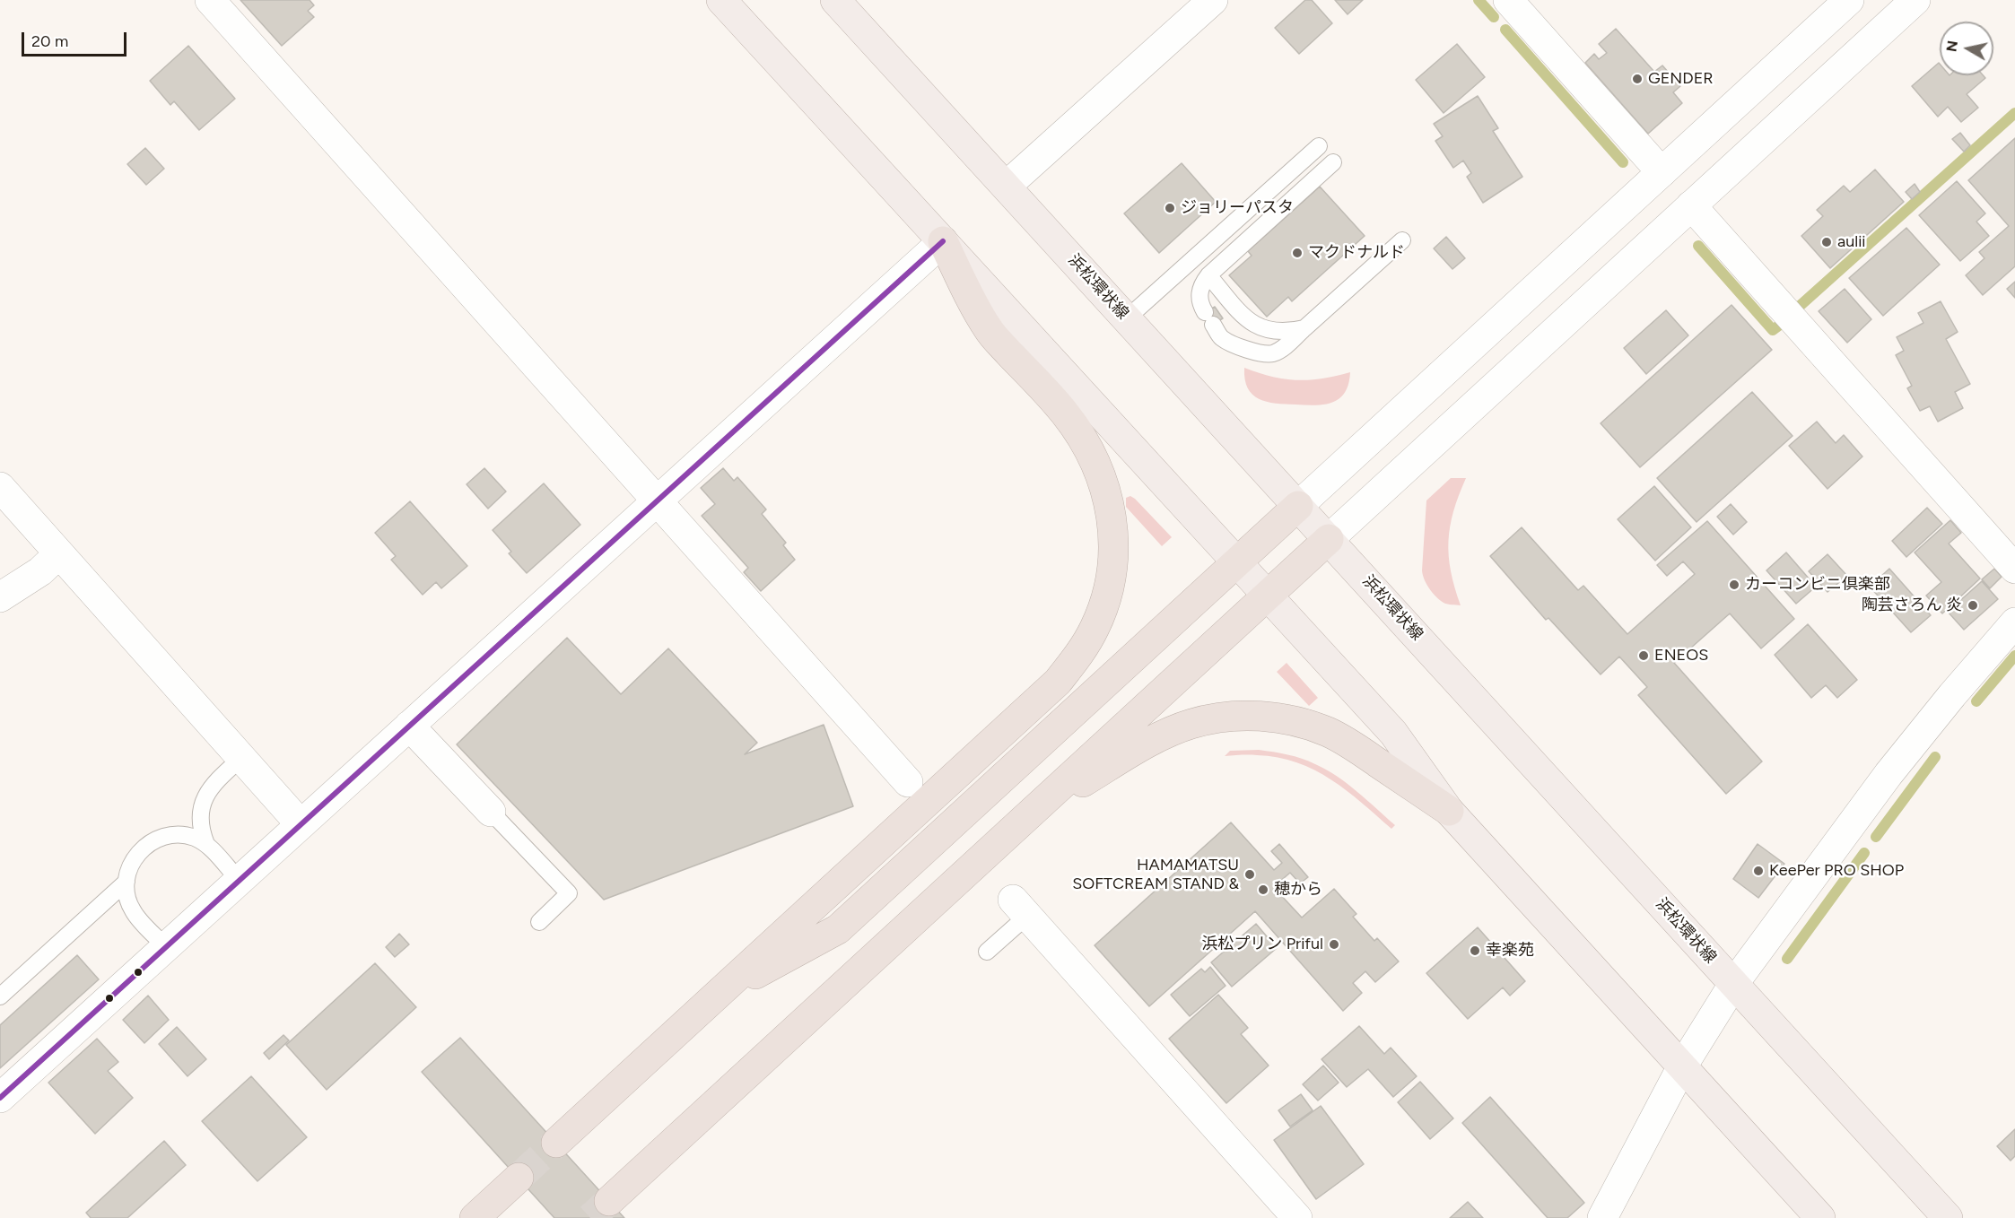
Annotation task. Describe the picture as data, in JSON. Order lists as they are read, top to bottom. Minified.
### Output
{"streets":{"main road":["浜松環状線"]},"places":["GENDER","ジョリーパスタ","aulii","マクドナルド","カーコンビニ倶楽部","陶芸さろん 炎","ENEOS","KeePer PRO SHOP","HAMAMATSU SOFTCREAM STAND &","穂から","浜松プリン Priful","幸楽苑"],"scale_bar":"20 m","north":"left"}
